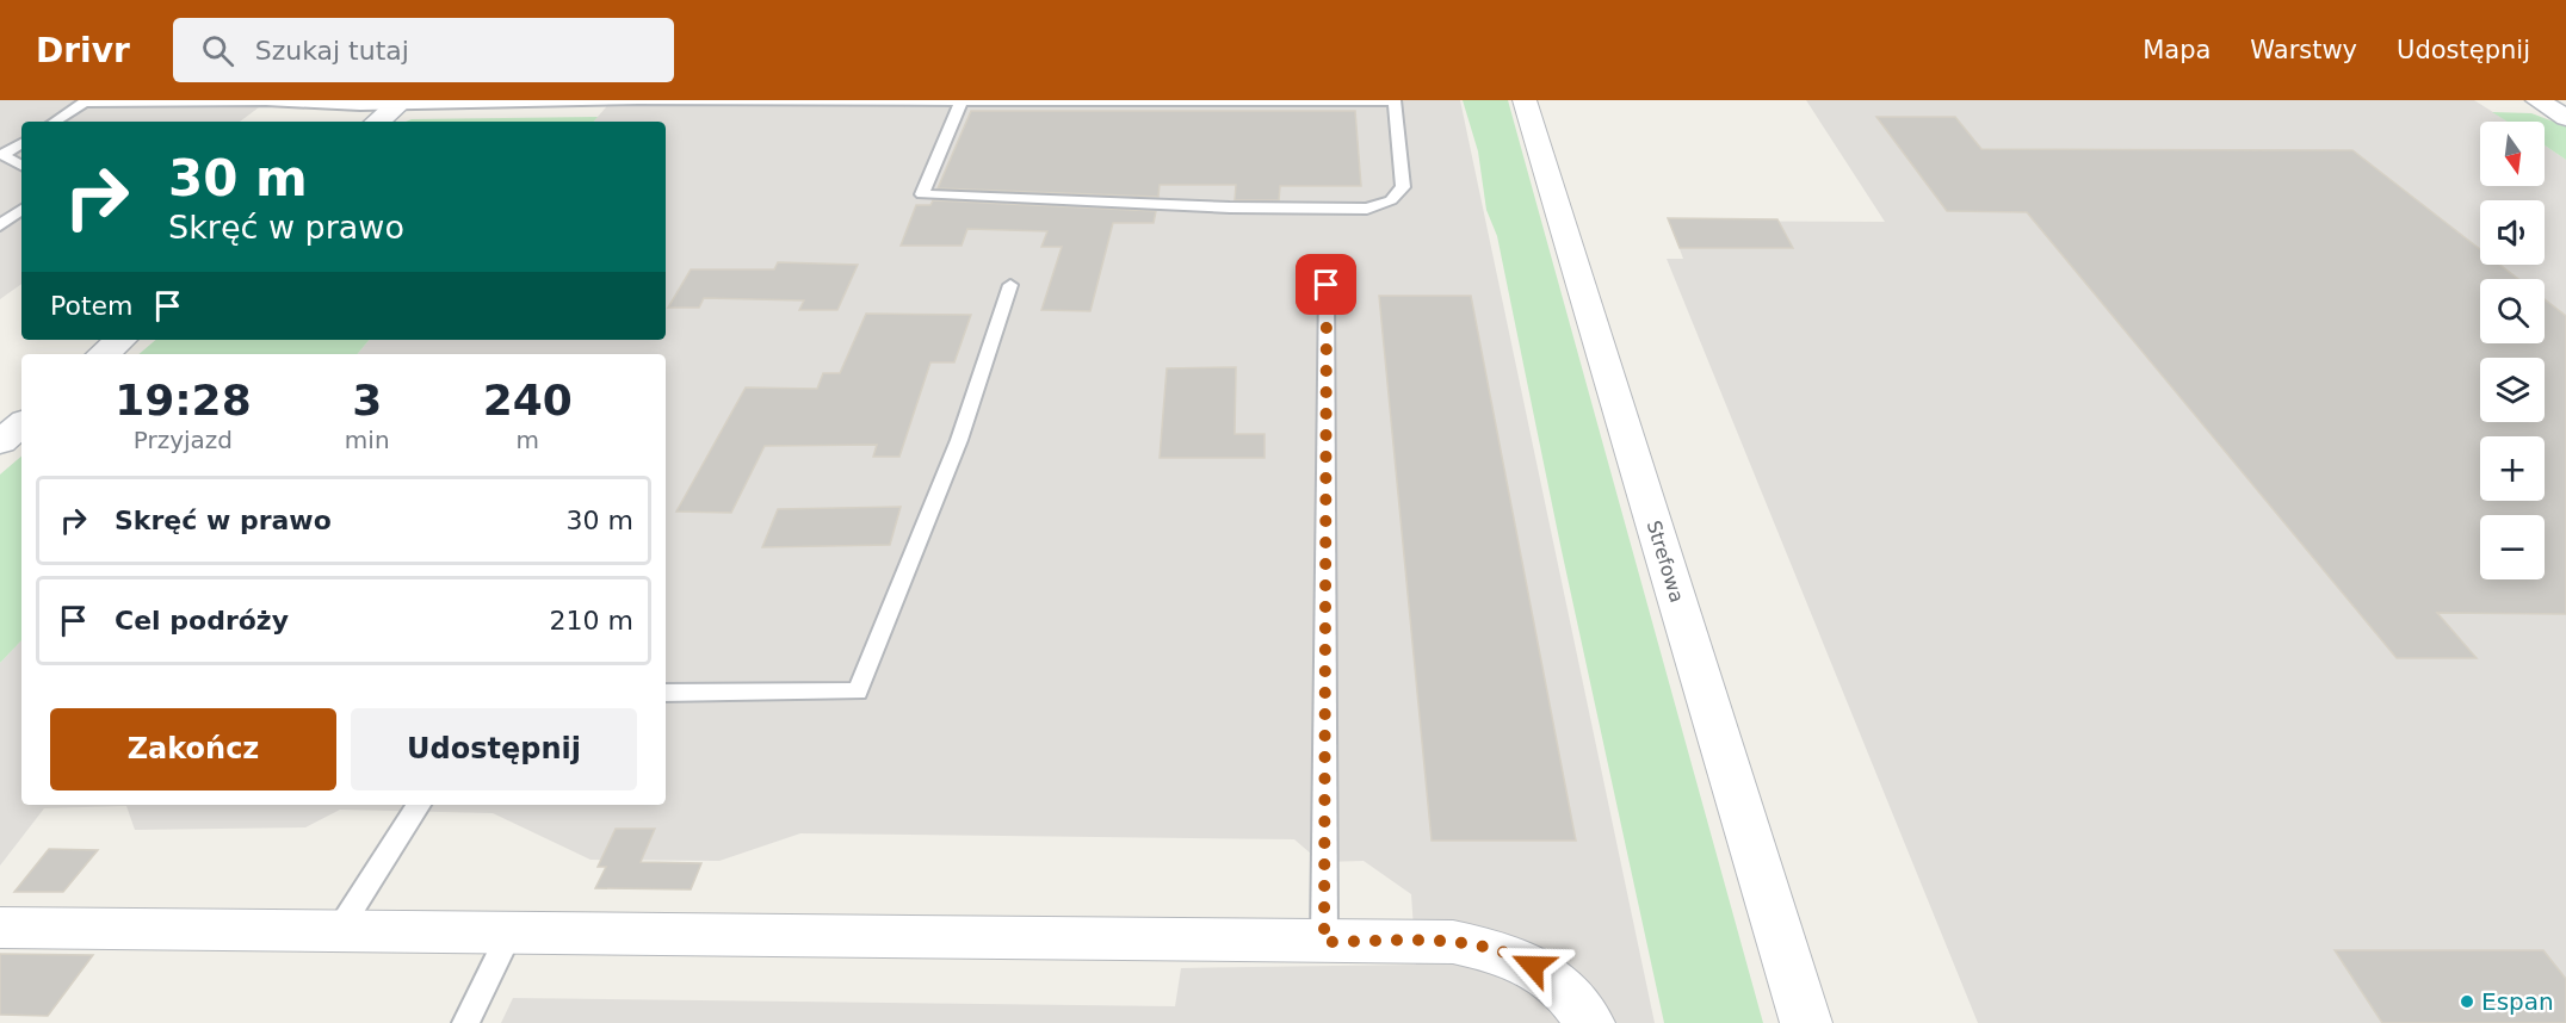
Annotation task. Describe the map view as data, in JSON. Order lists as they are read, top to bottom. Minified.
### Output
{"streets":{"street":["Strefowa"]},"places":["Espan"],"north":"bottom","page":{"header":"Drivr","search":"Szukaj tutaj","nav":["Mapa","Warstwy","Udostępnij"],"map_buttons":["+","−"],"turn":["30 m","Skręć w prawo"],"then":"Potem","eta":["19:28","Przyjazd","3","min","240","m"],"list":[{"name":"Skręć w prawo","value":"30 m"},{"name":"Cel podróży","value":"210 m"}],"buttons":["Zakończ","Udostępnij"]}}
